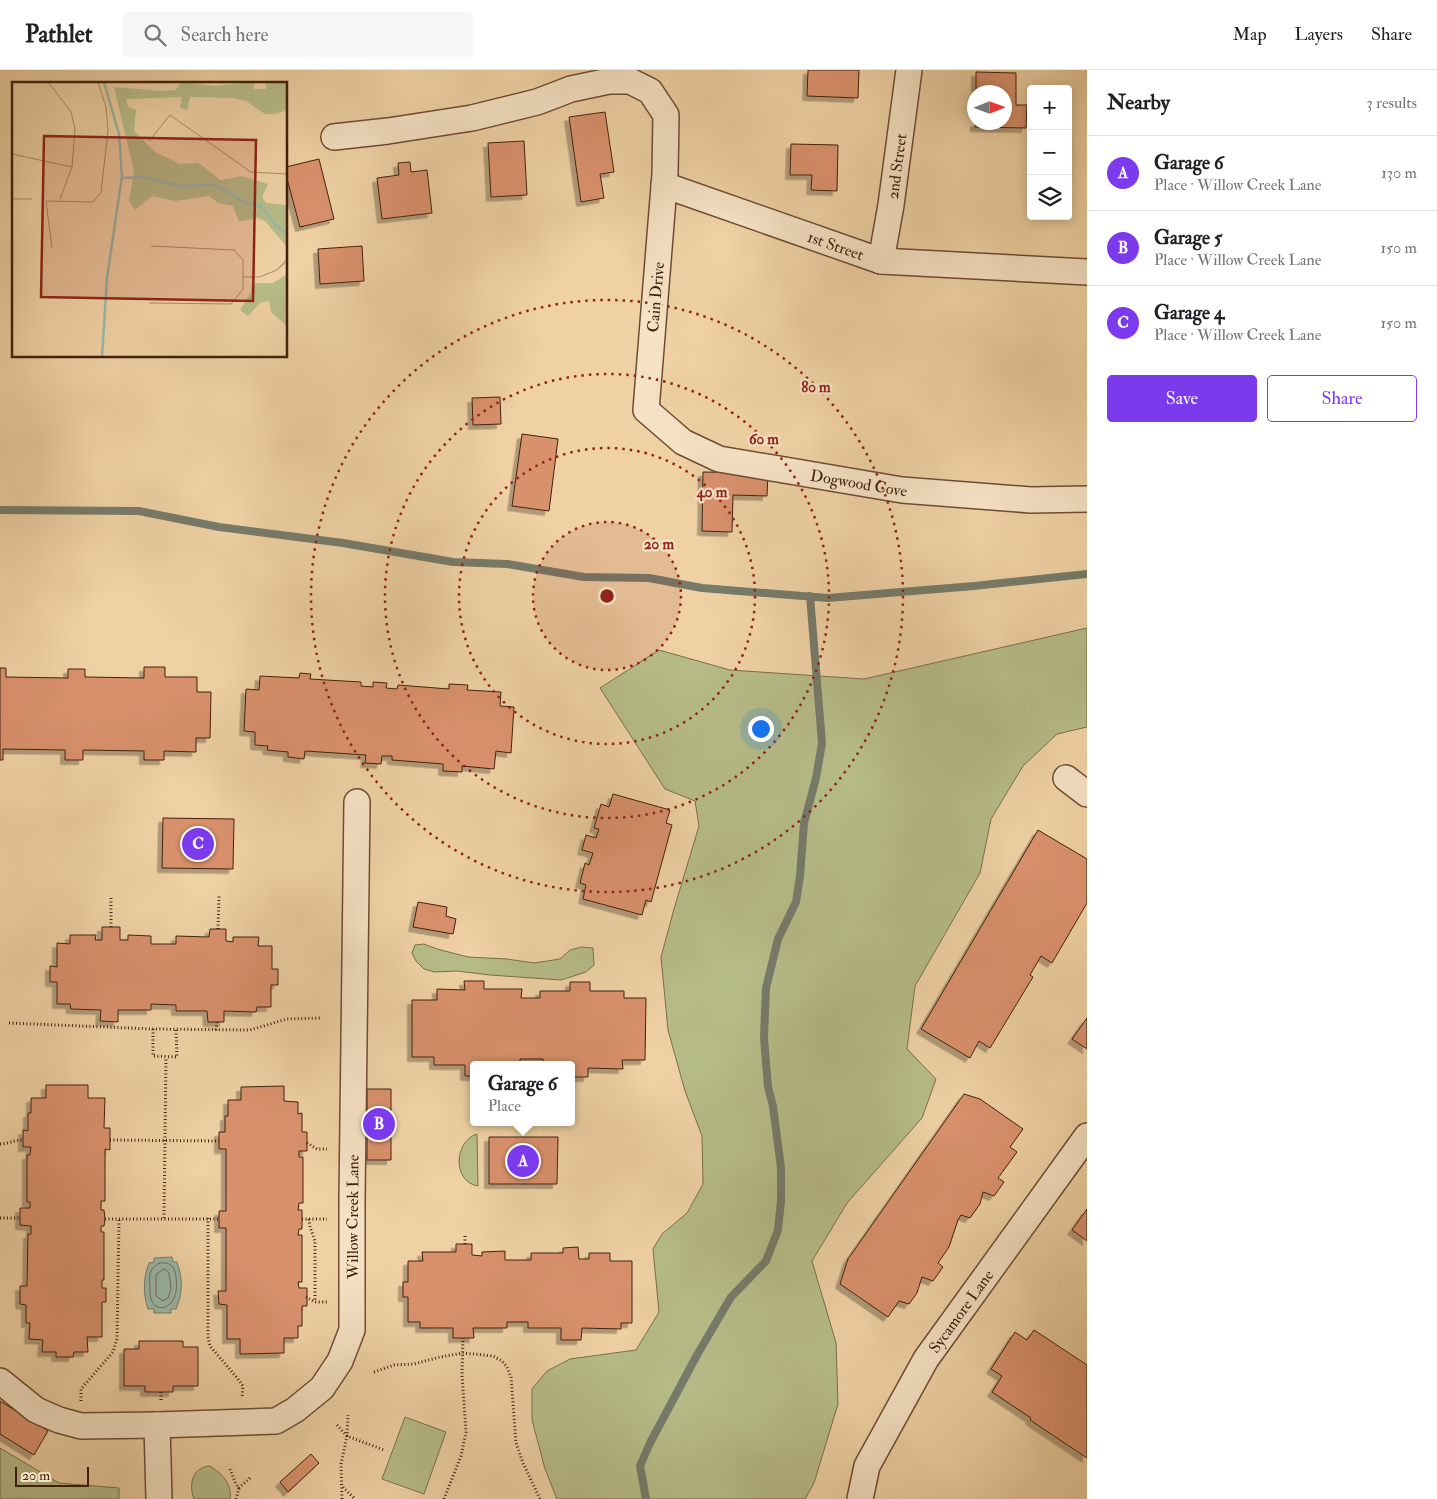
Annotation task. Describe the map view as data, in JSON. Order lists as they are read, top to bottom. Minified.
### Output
{"streets":{"street":["2nd Street","1st Street","Cain Drive","Dogwood Cove","Willow Creek Lane","Sycamore Lane"]},"crossings":[["2nd Street","1st Street"],["1st Street","Cain Drive"],["Cain Drive","Dogwood Cove"]],"scale_bar":"20 m","north":"right","page":{"header":"Pathlet","search":"Search here","nav":["Map","Layers","Share"],"heading":["Nearby","3 results"],"map_buttons":["+","−"],"list":[{"mark":"A","name":"Garage 6","note":"Place · Willow Creek Lane","value":"130 m"},{"mark":"B","name":"Garage 5","note":"Place · Willow Creek Lane","value":"150 m"},{"mark":"C","name":"Garage 4","note":"Place · Willow Creek Lane","value":"150 m"}],"buttons":["Save","Share"],"pins":["C","B","A"],"popup":["Garage 6","Place"],"scale":"20 m"},"rings":["80 m","60 m","40 m","20 m"]}
